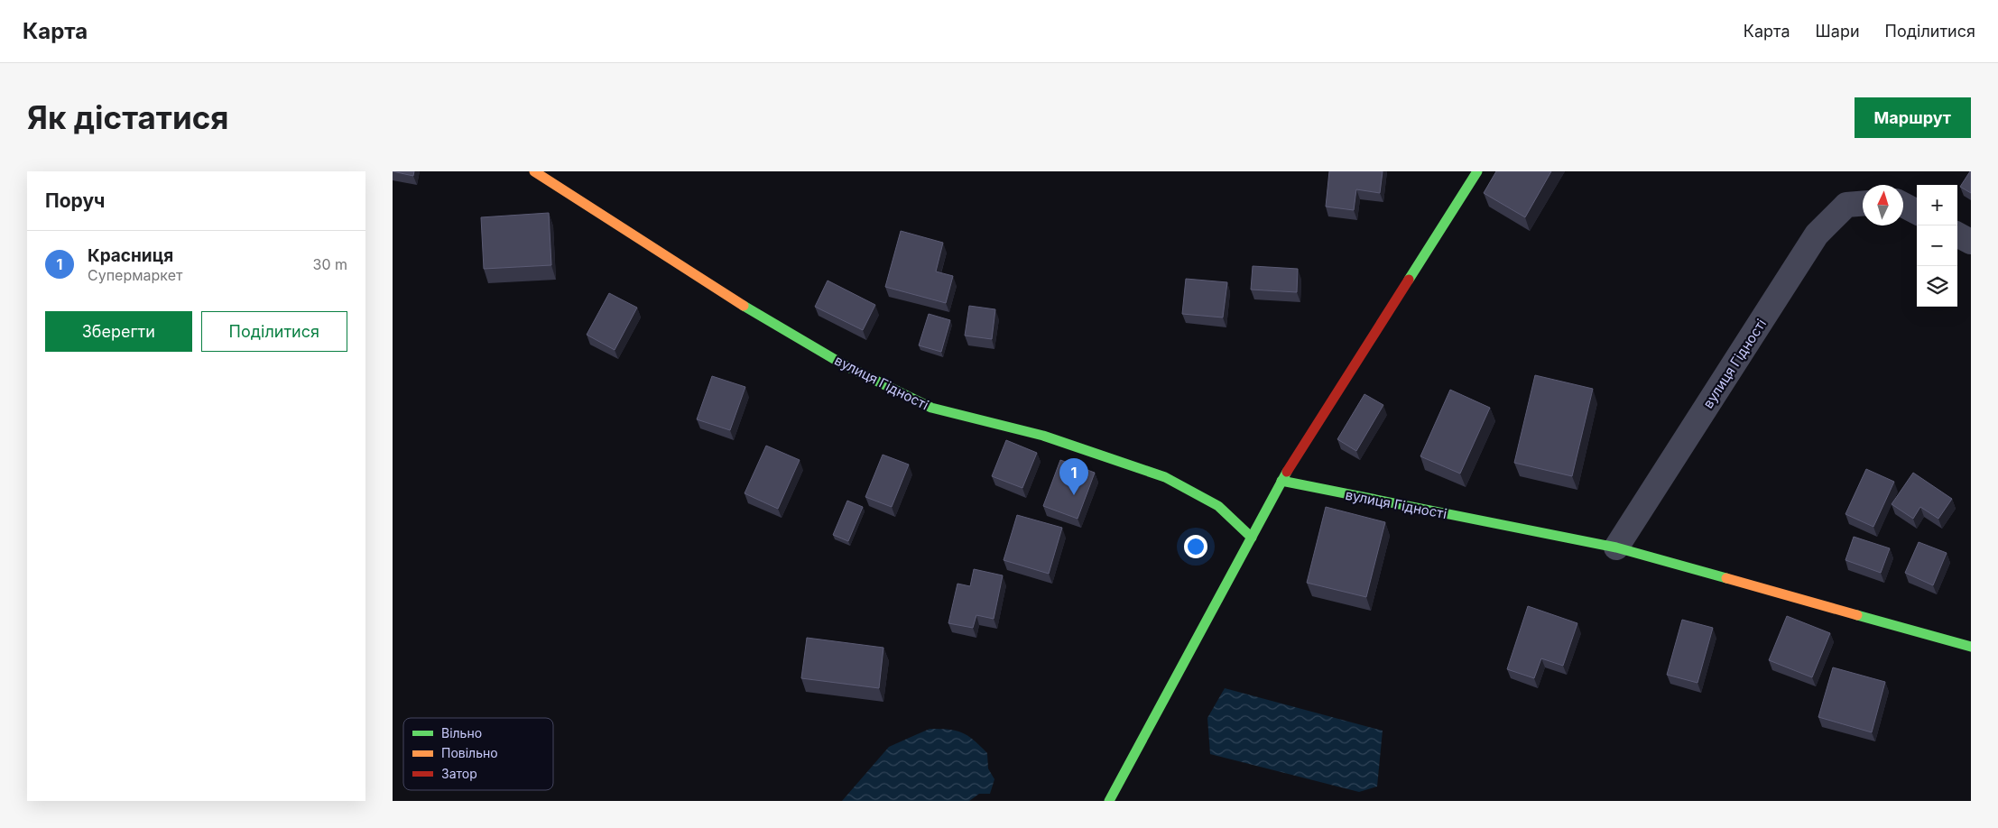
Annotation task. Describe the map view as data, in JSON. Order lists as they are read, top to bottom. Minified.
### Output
{"streets":{"street":["вулиця Гідності"]},"legend":["Вільно","Повільно","Затор"],"north":"top","page":{"header":"Карта","nav":["Карта","Шари","Поділитися"],"buttons":["Маршрут",["Зберегти","Поділитися"]],"title":"Як дістатися","heading":"Поруч","map_buttons":["+","−"],"list":[{"mark":"1","name":"Красниця","note":"Супермаркет","value":"30 m"}],"pins":"1"}}
